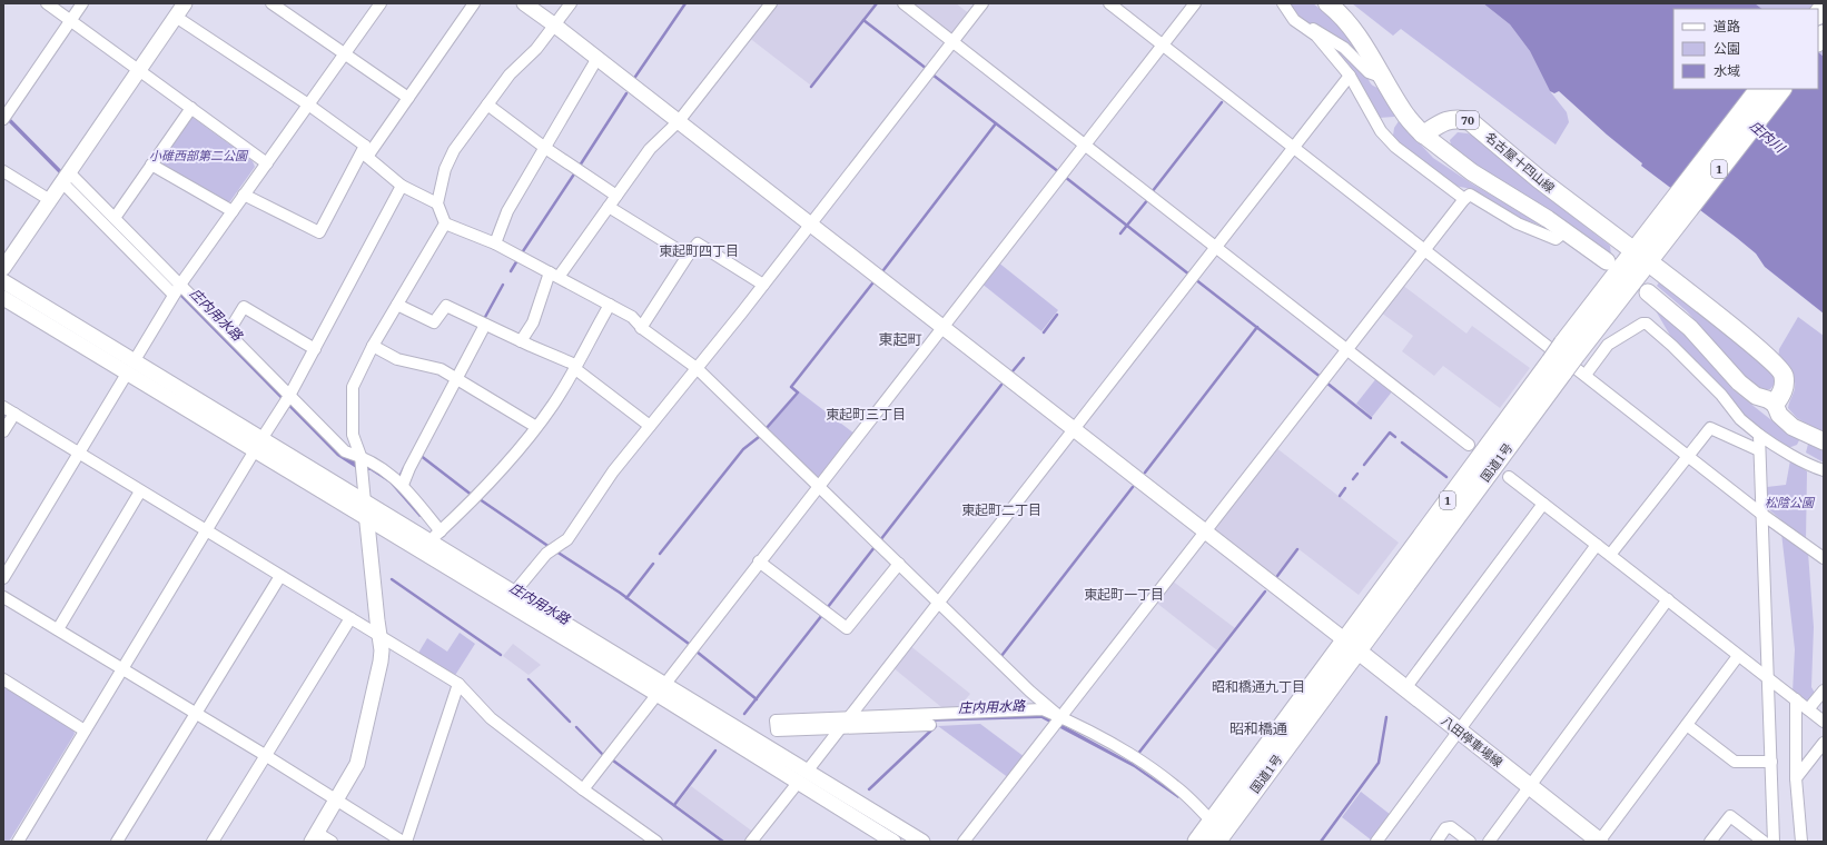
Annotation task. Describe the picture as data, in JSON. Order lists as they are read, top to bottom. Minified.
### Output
{"streets":{"highway":["1","国道1号"],"main road":["70","名古屋十四山線","八田停車場線"]},"crossings":[["名古屋十四山線","国道1号"],["国道1号","八田停車場線"]],"districts":["東起町四丁目","東起町","東起町三丁目","東起町二丁目","東起町一丁目","昭和橋通九丁目","昭和橋通"],"water":["庄内川","庄内用水路"],"parks":["小碓西部第二公園","松陰公園"],"legend":["道路","公園","水域"]}
